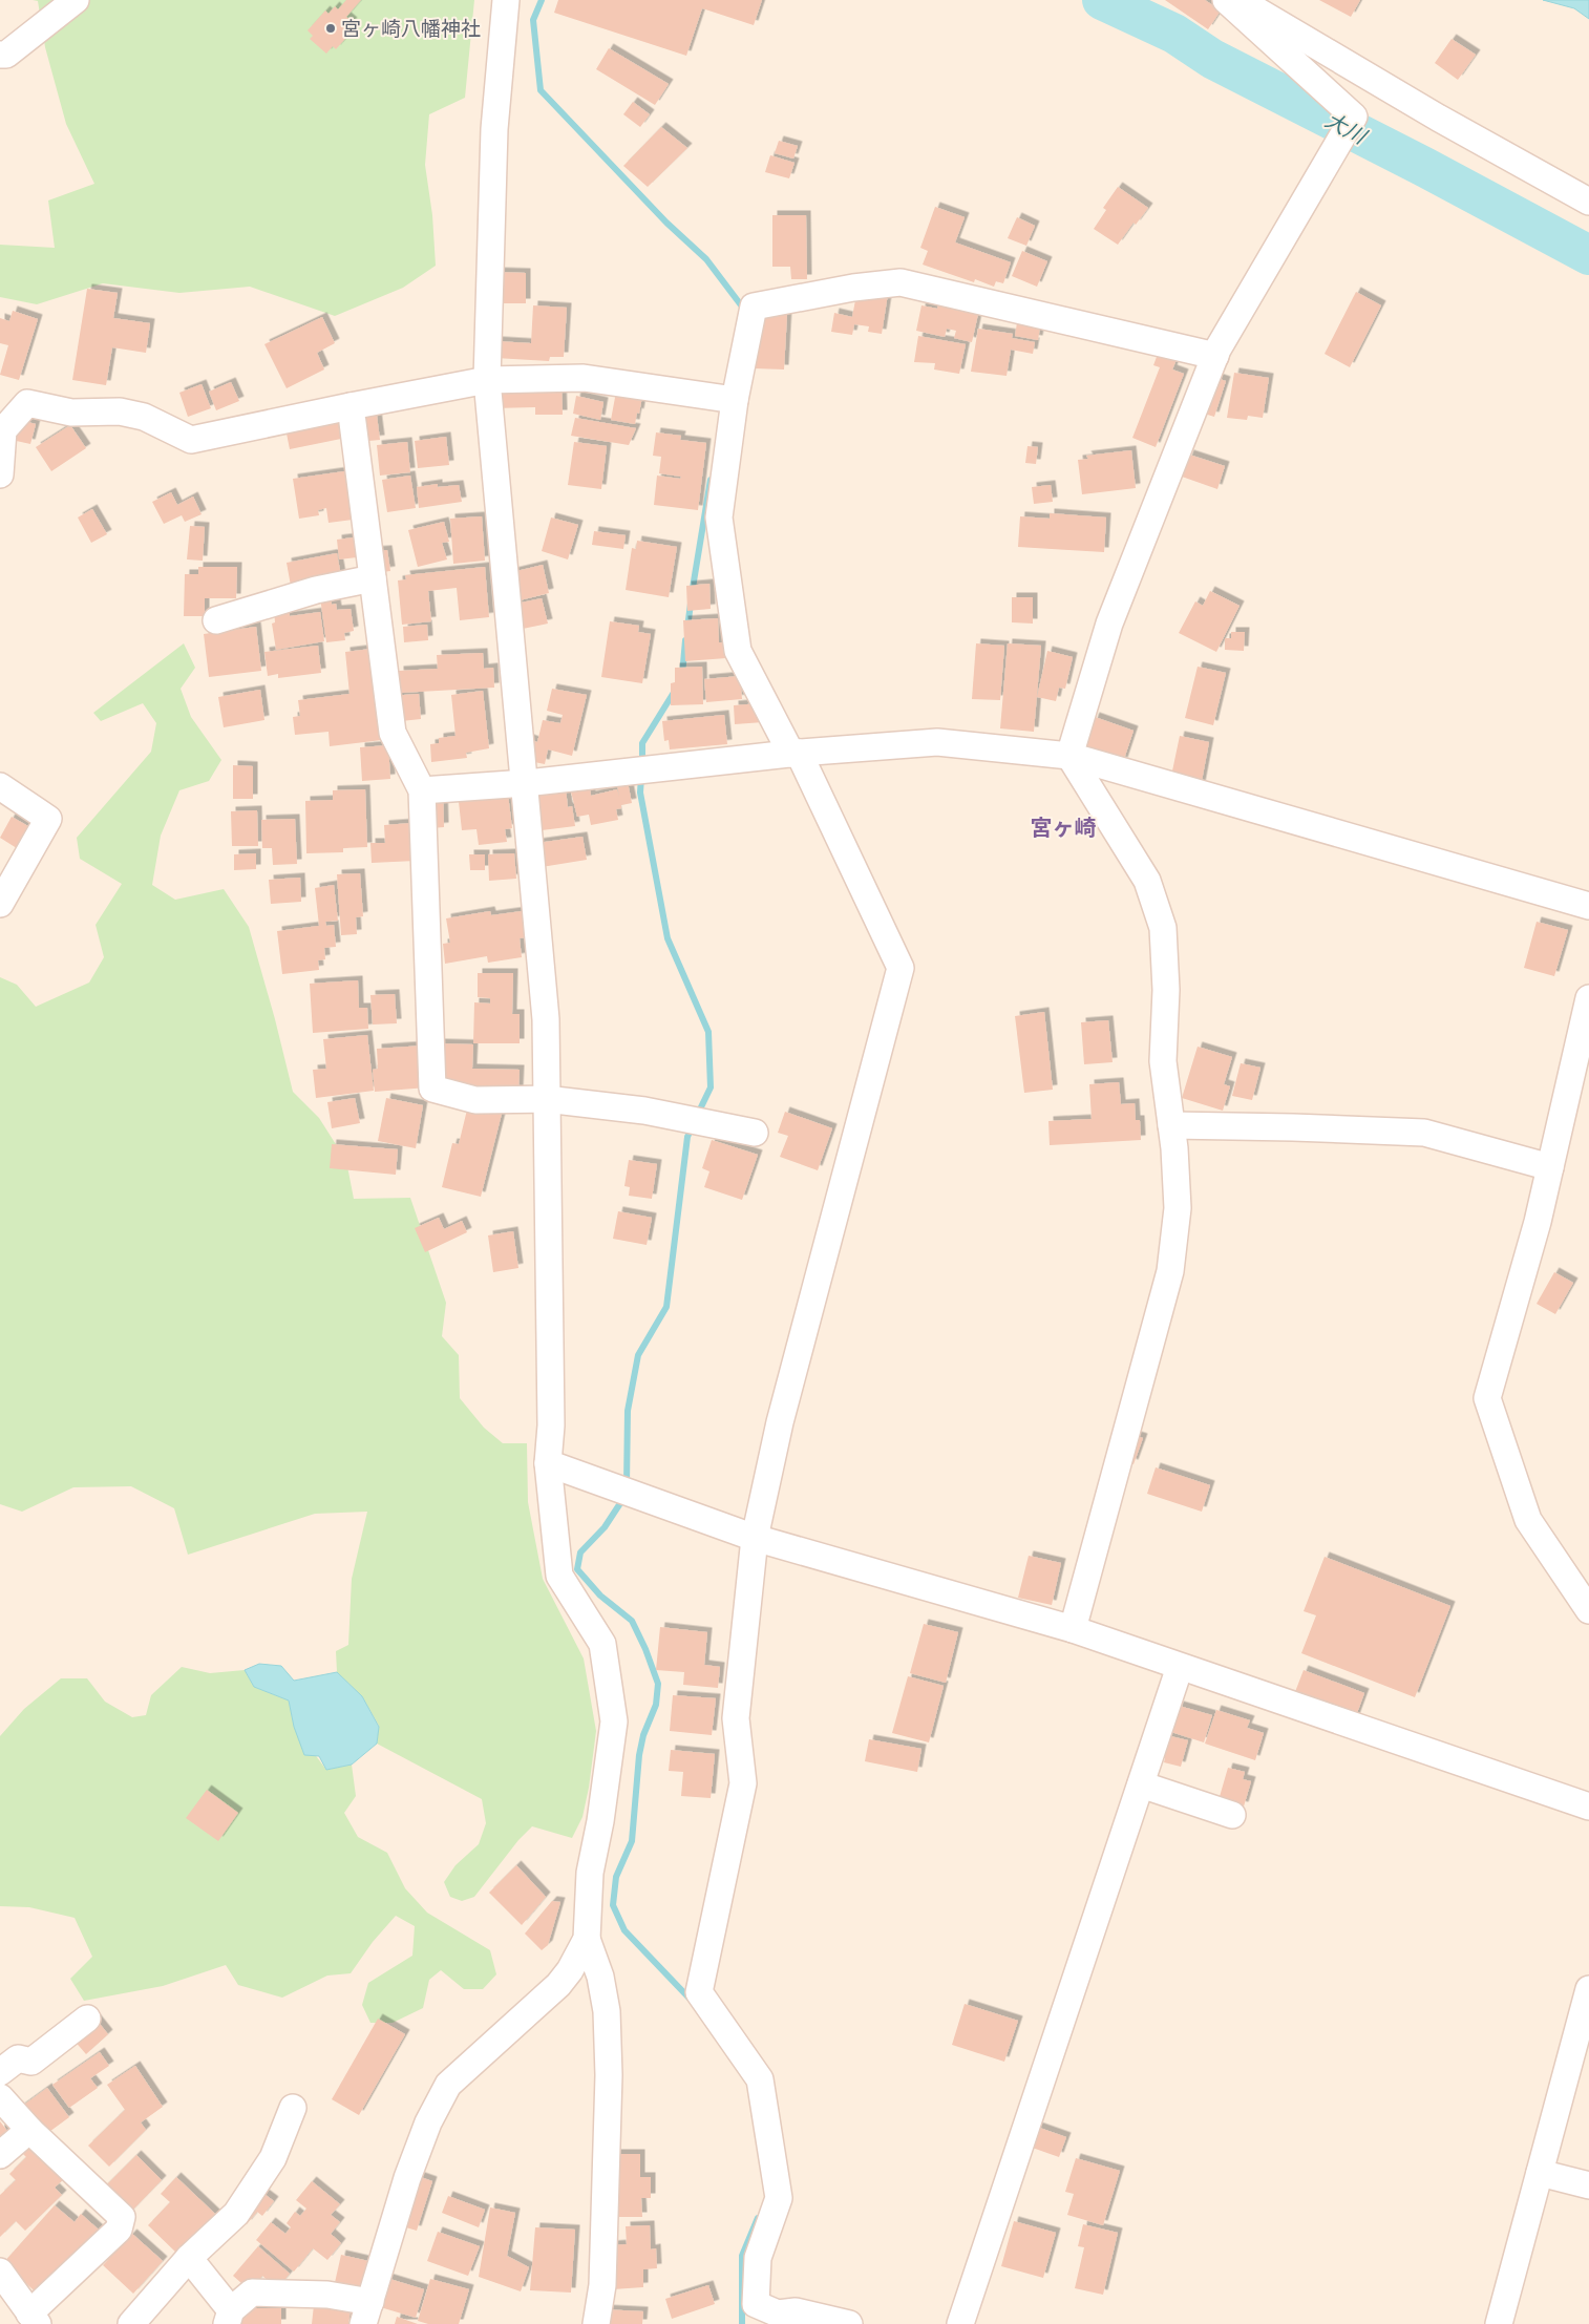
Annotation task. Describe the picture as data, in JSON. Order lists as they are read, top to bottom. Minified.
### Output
{"districts":["宮ヶ崎"],"water":["大川"],"places":["宮ヶ崎八幡神社"]}
